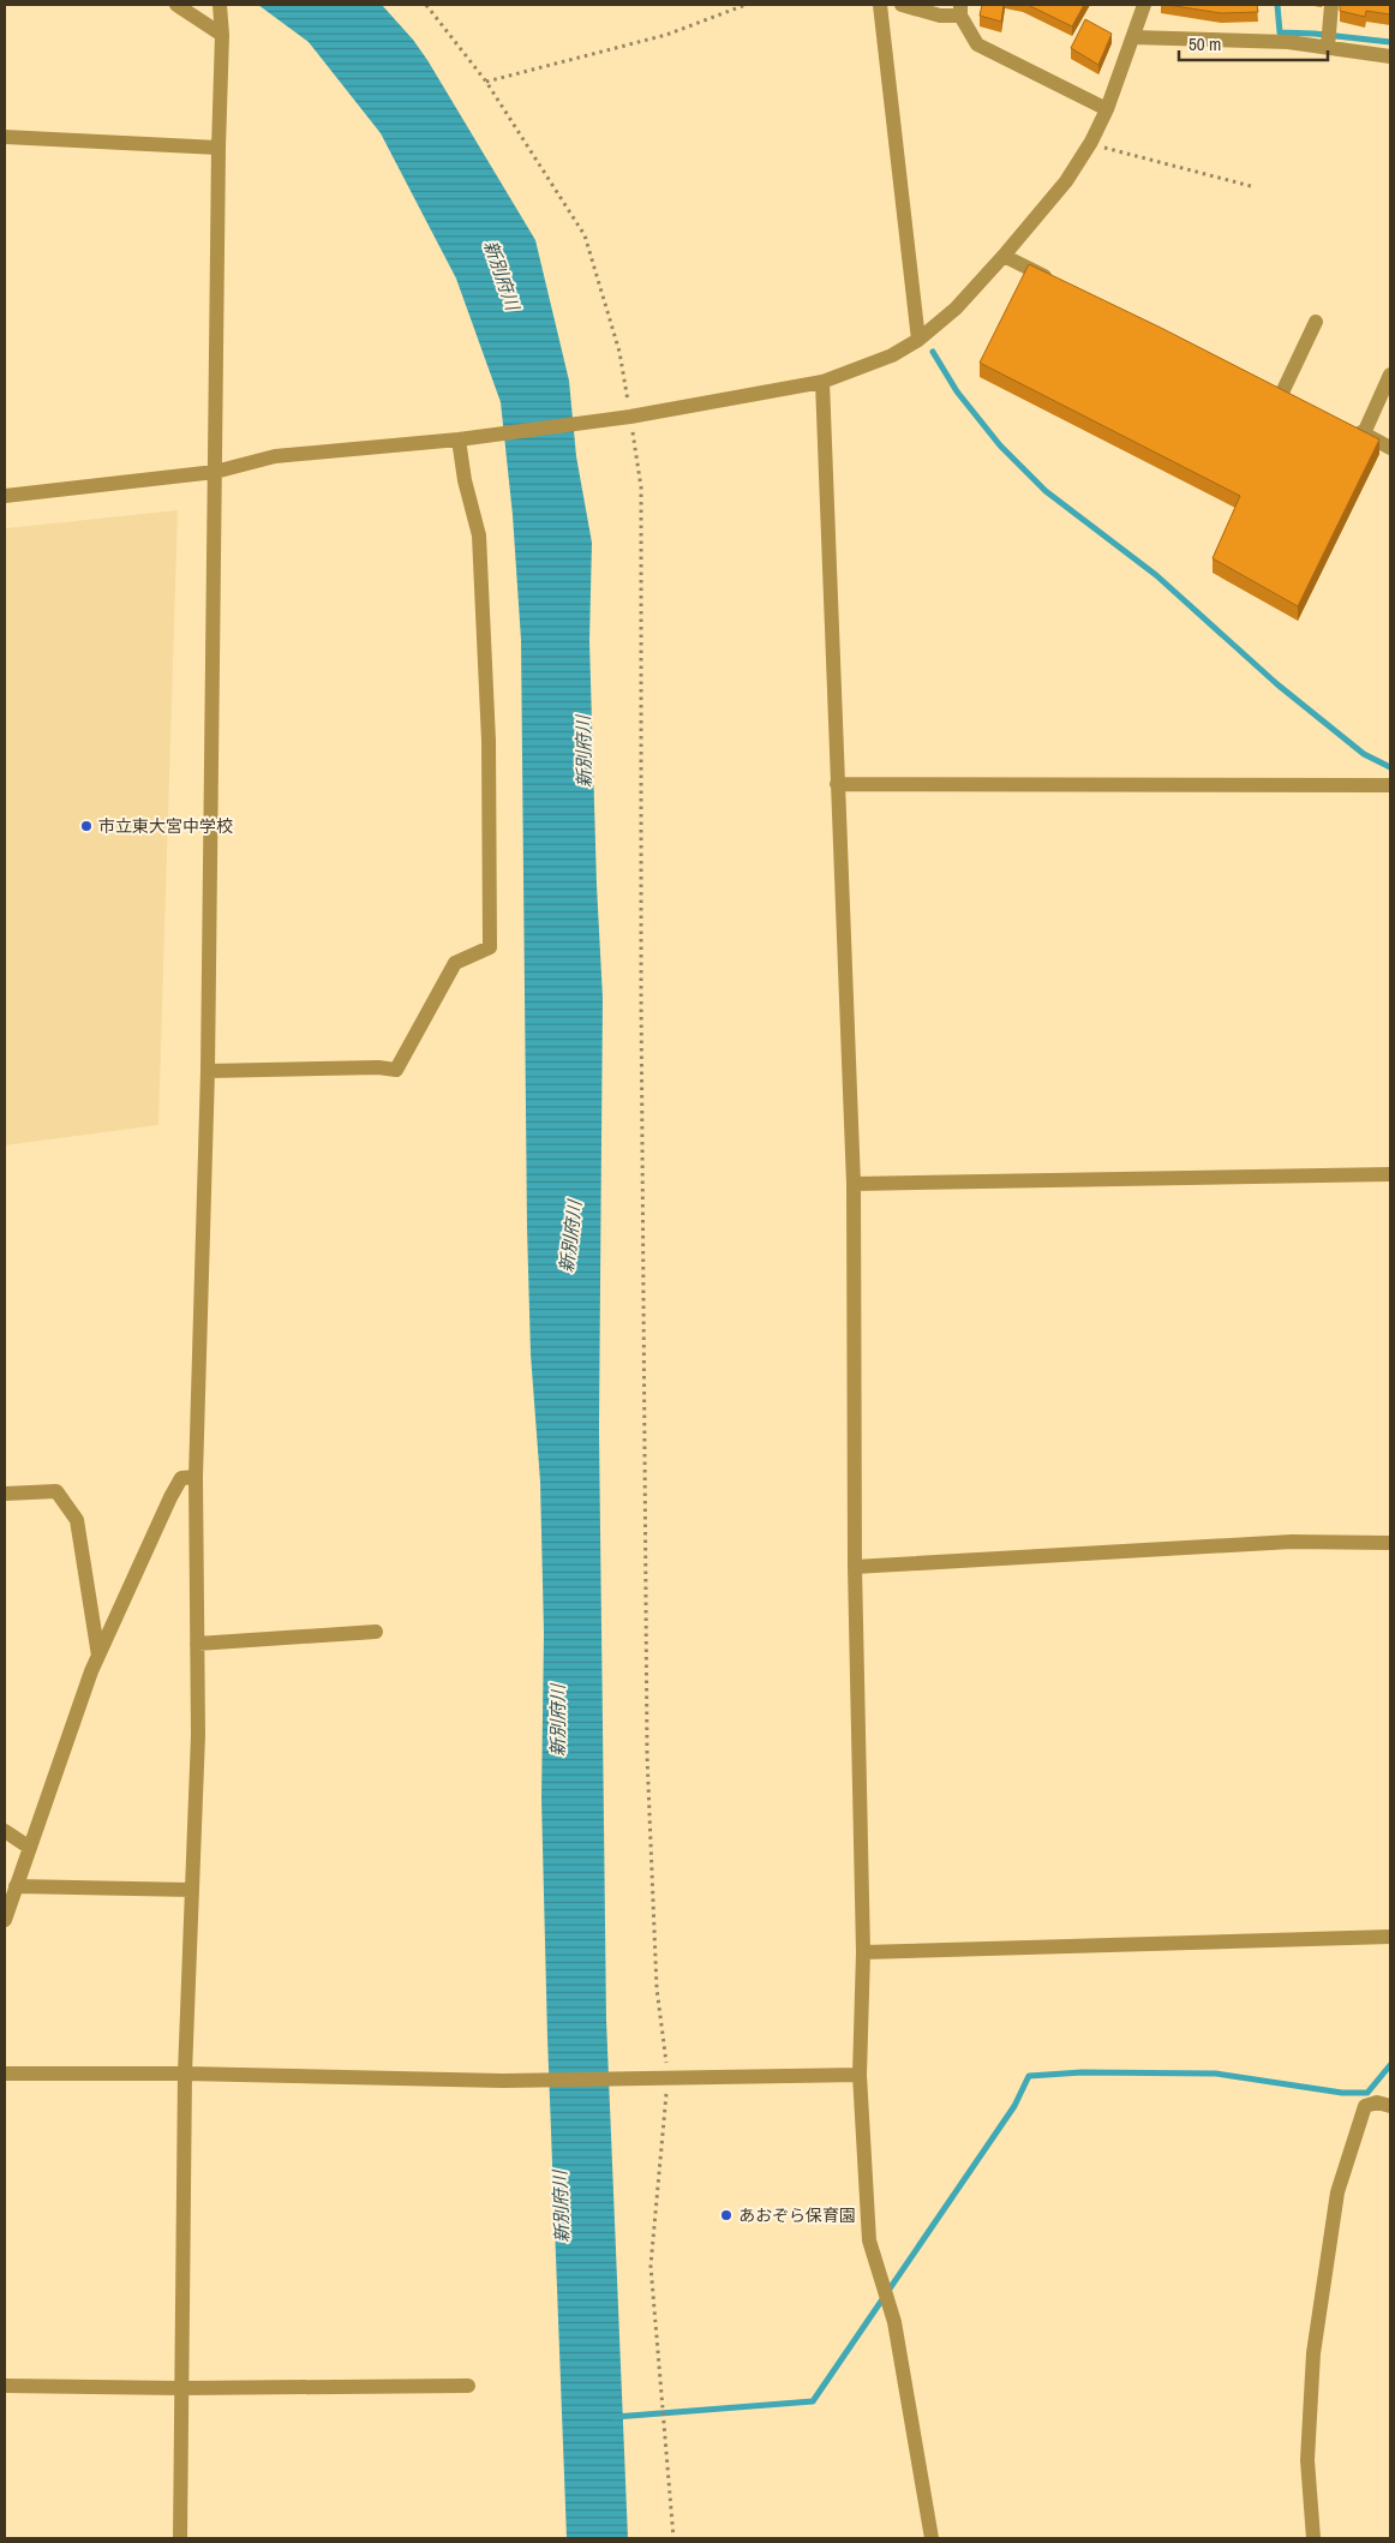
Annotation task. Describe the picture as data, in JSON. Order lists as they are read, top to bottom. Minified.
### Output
{"water":["新別府川"],"places":["市立東大宮中学校","あおぞら保育園"],"scale_bar":"50 m"}
